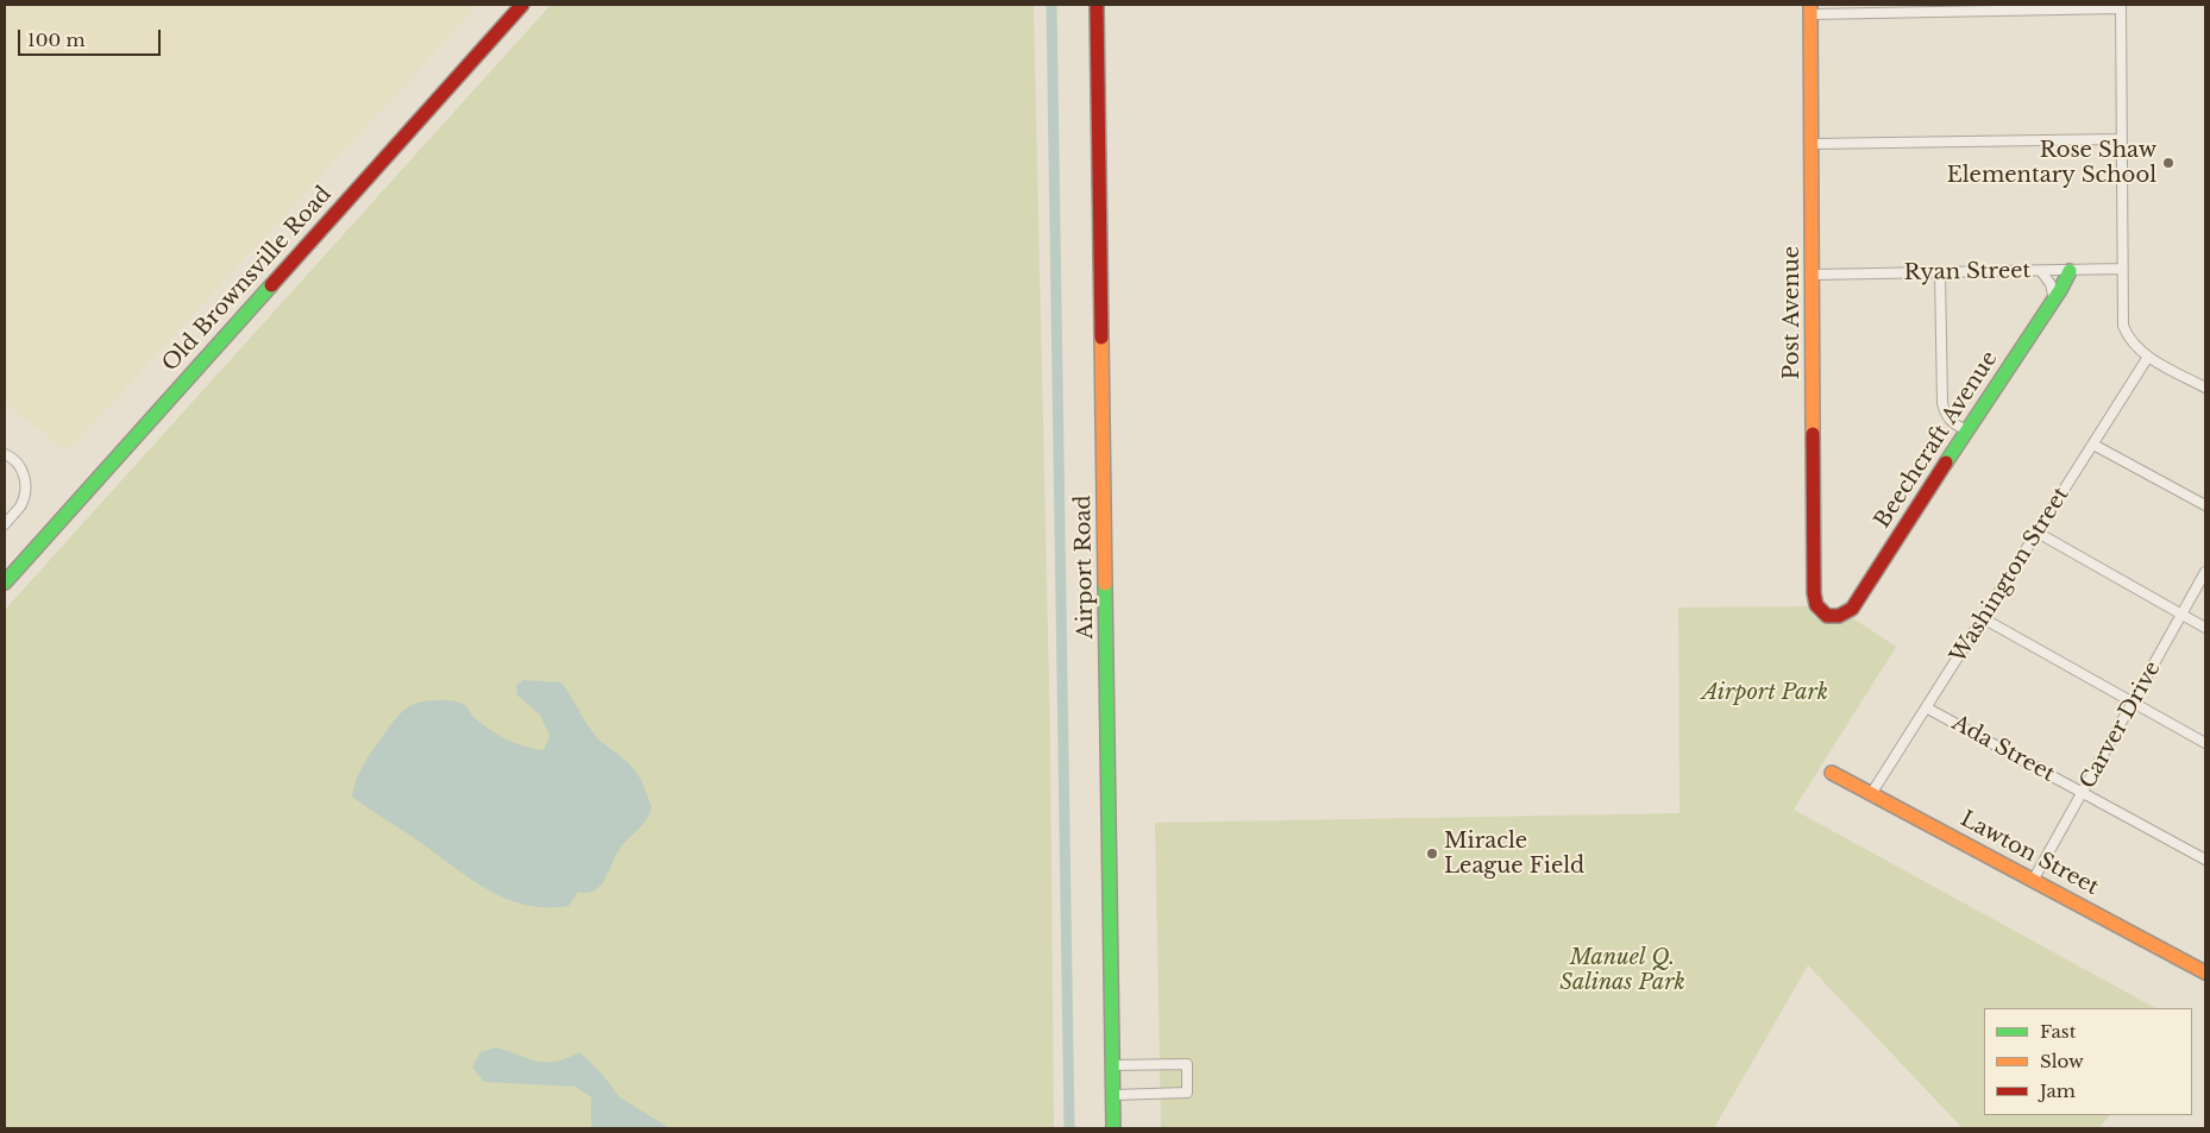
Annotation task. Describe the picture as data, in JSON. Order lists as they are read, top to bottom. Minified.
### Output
{"streets":{"street":["Ryan Street","Old Brownsville Road","Post Avenue","Beechcraft Avenue","Airport Road","Washington Street","Carver Drive","Ada Street","Lawton Street"]},"crossings":[["Ryan Street","Post Avenue"],["Ryan Street","Beechcraft Avenue"],["Post Avenue","Beechcraft Avenue"],["Washington Street","Ada Street"],["Washington Street","Lawton Street"],["Carver Drive","Ada Street"],["Carver Drive","Lawton Street"]],"parks":["Airport Park","Manuel Q. Salinas Park"],"places":["Rose Shaw Elementary School","Miracle League Field"],"legend":["Fast","Slow","Jam"],"scale_bar":"100 m"}
